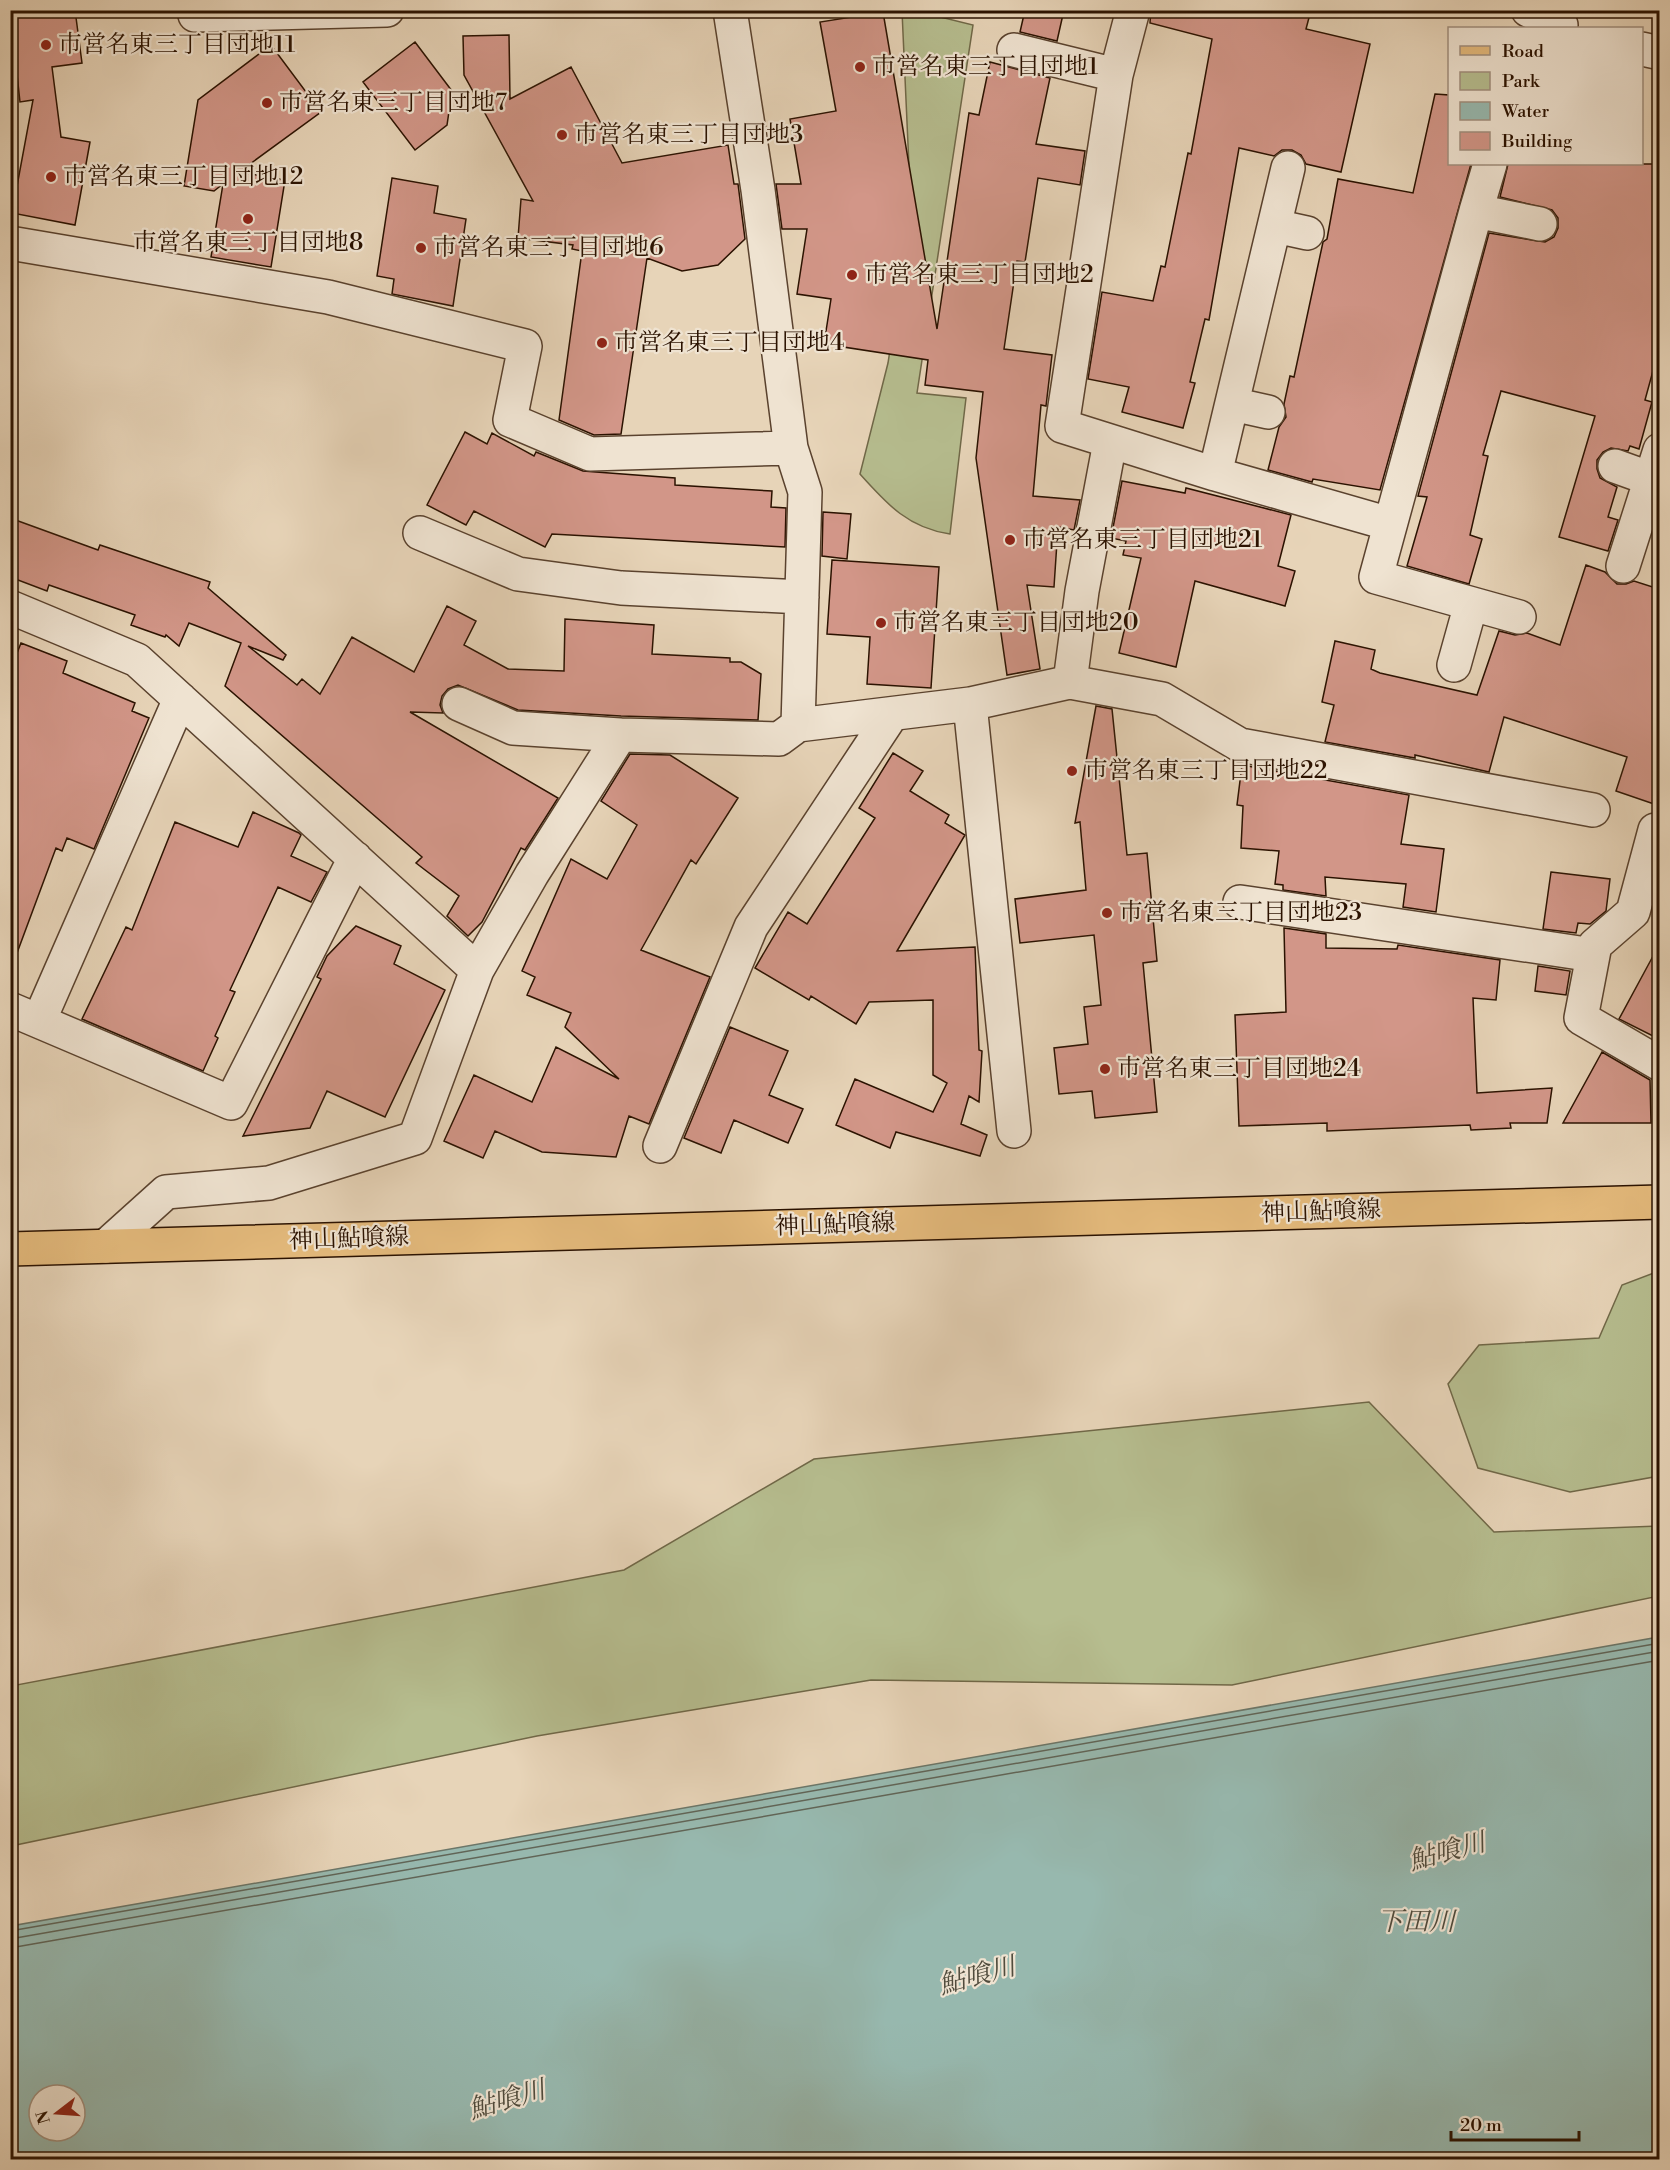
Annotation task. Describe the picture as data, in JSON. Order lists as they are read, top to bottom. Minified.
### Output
{"streets":{"main road":["神山鮎喰線"]},"water":["鮎喰川","下田川"],"places":["市営名東三丁目団地11","市営名東三丁目団地1","市営名東三丁目団地7","市営名東三丁目団地3","市営名東三丁目団地12","市営名東三丁目団地8","市営名東三丁目団地6","市営名東三丁目団地2","市営名東三丁目団地4","市営名東三丁目団地21","市営名東三丁目団地20","市営名東三丁目団地22","市営名東三丁目団地23","市営名東三丁目団地24"],"legend":["Road","Park","Water","Building"],"scale_bar":"20 m","north":"left"}
